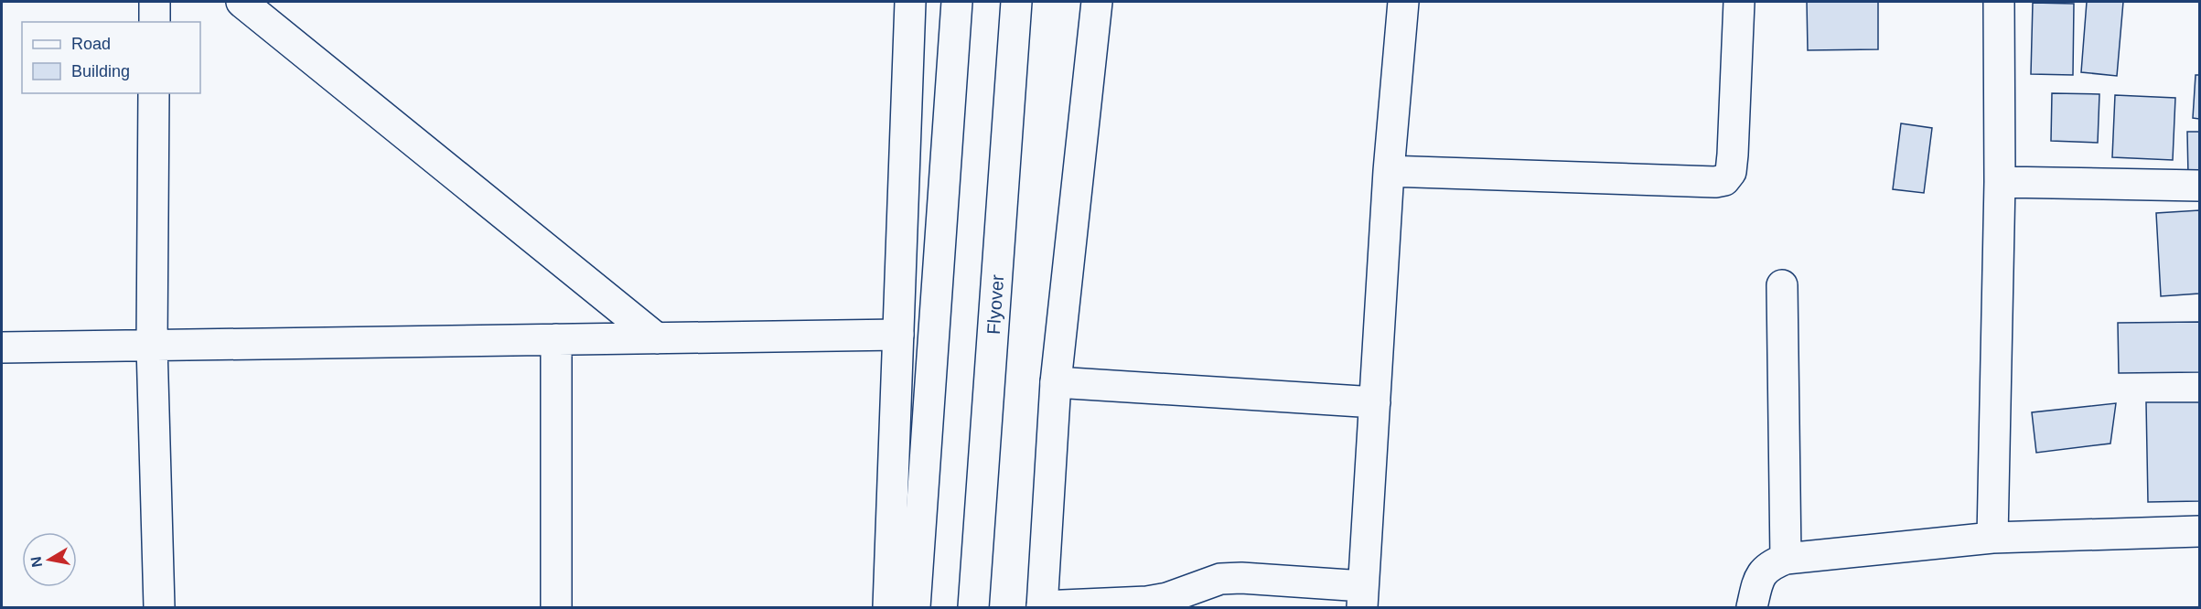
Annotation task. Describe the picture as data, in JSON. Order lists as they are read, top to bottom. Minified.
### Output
{"streets":{"main road":["Flyover"]},"legend":["Road","Building"],"north":"left"}
